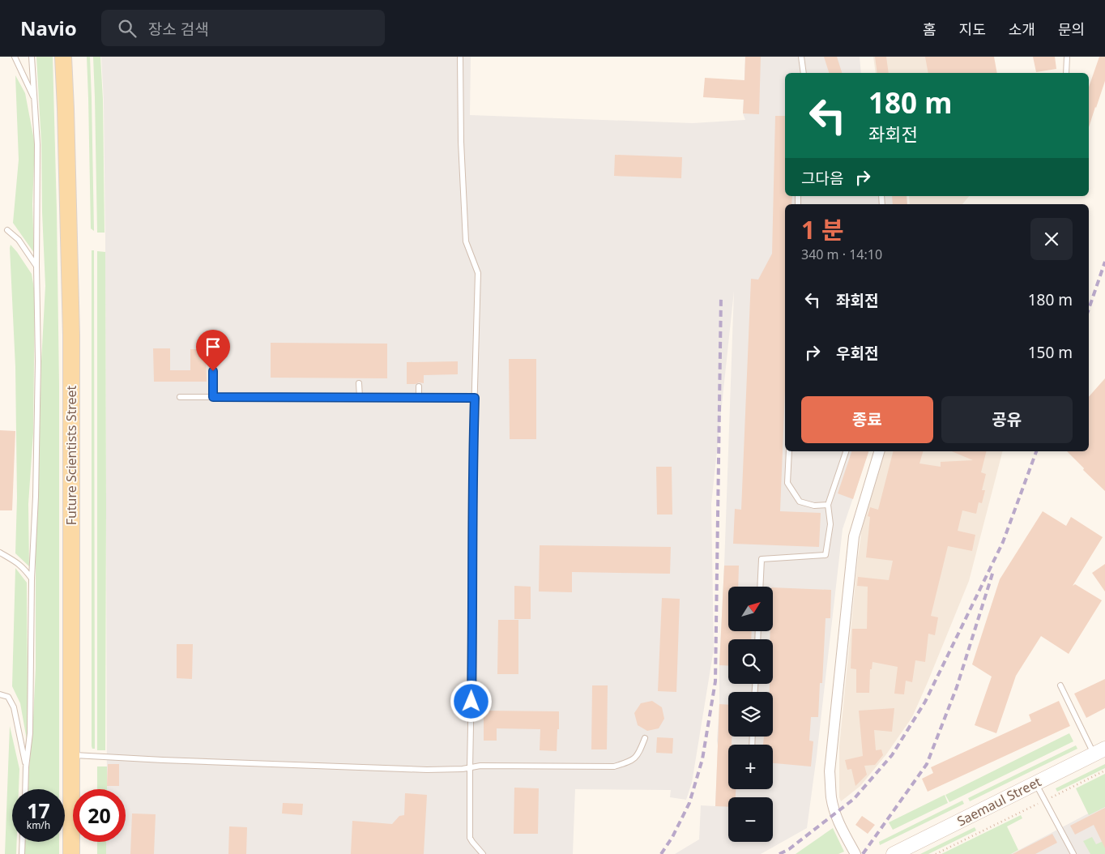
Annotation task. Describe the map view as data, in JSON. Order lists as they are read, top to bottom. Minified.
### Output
{"streets":{"main road":["Future Scientists Street","Saemaul Street"]},"north":"top right","page":{"header":"Navio","search":"장소 검색","nav":["홈","지도","소개","문의"],"turn":["180 m","좌회전"],"then":"그다음","heading":["1 분","340 m · 14:10"],"list":[{"name":"좌회전","value":"180 m"},{"name":"우회전","value":"150 m"}],"buttons":["종료","공유"],"map_buttons":["+","−"],"speed":"17 km/h","limit":"20"}}
